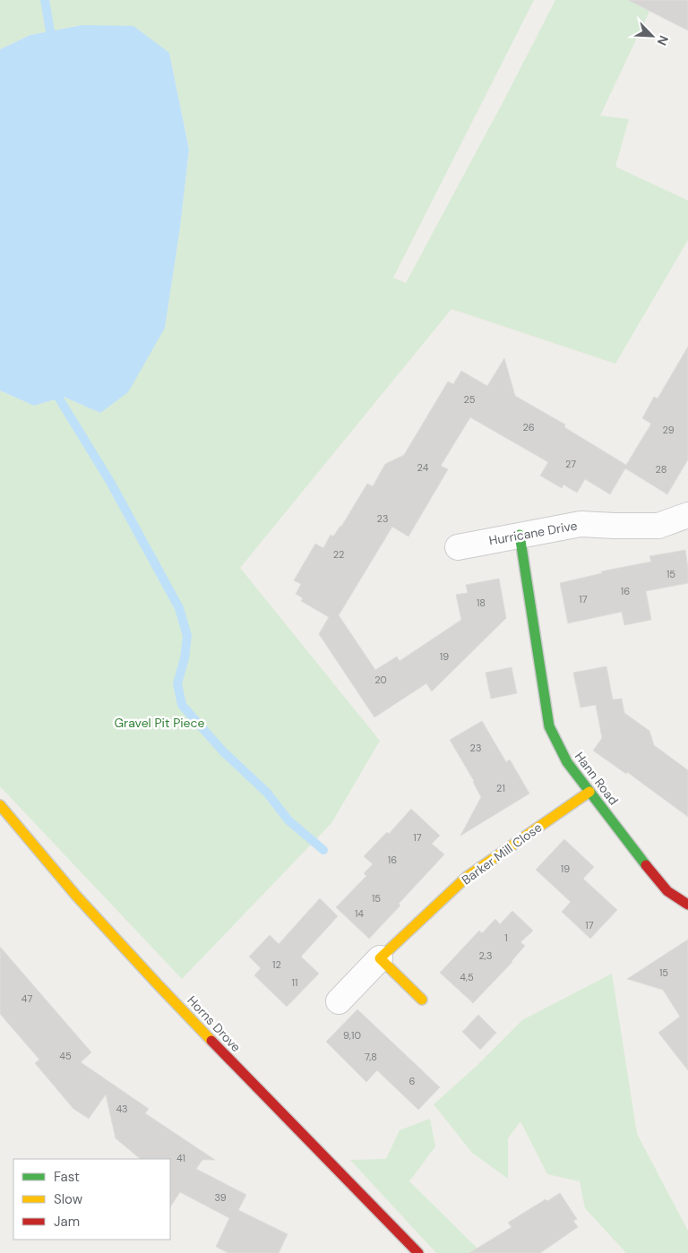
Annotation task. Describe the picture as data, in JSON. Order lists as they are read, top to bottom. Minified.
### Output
{"streets":{"street":["Hurricane Drive","Hann Road","Barker Mill Close","Horns Drove"]},"crossings":[["Hurricane Drive","Hann Road"],["Hann Road","Barker Mill Close"]],"parks":["Gravel Pit Piece"],"house_numbers":["25","26","29","27","24","28","23","22","15","16","17","18","19","20","23","21","17","16","19","15","14","17","1","2,3","12","15","4,5","11","47","9,10","45","7,8","6","43","41","39"],"legend":["Fast","Slow","Jam"],"north":"bottom right"}
